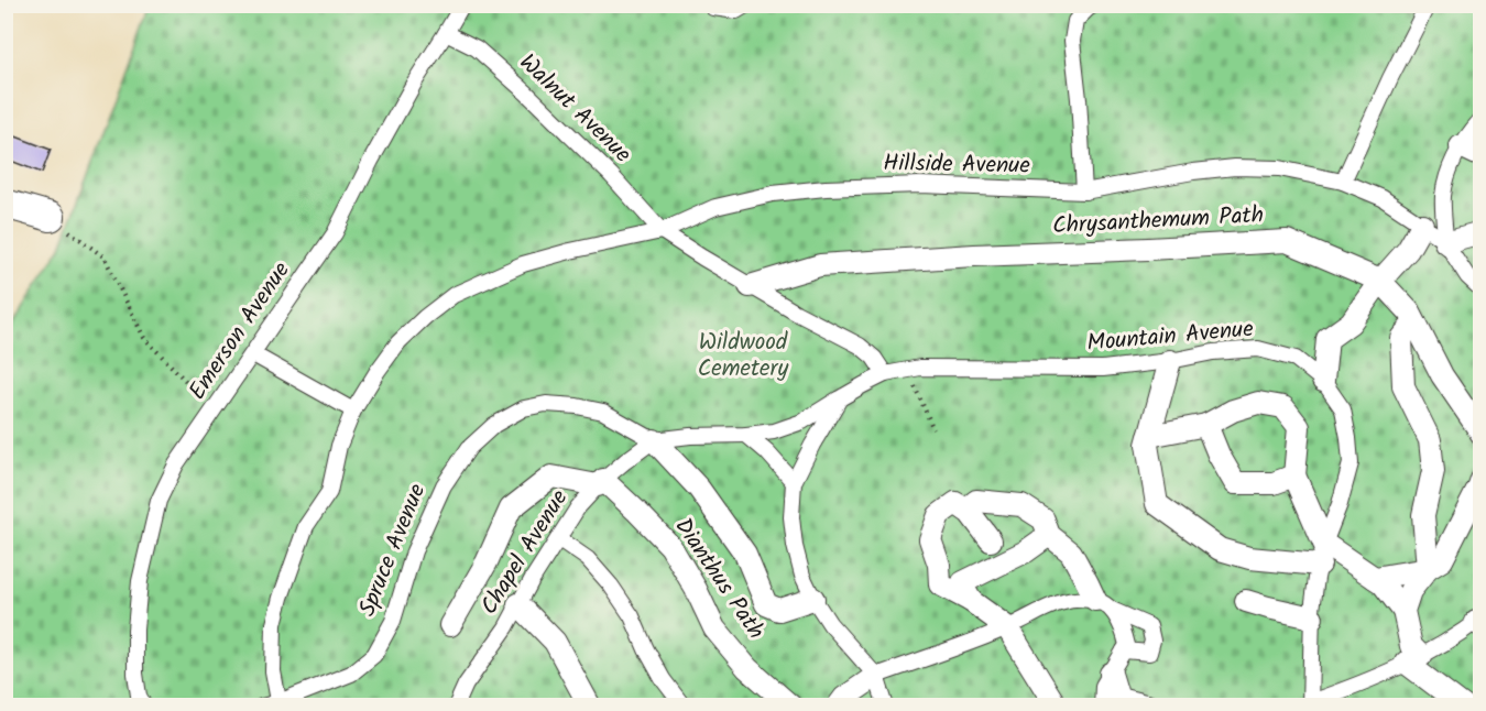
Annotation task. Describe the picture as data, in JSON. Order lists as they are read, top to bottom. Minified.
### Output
{"streets":{"street":["Chrysanthemum Path","Dianthus Path"],"lane":["Walnut Avenue","Hillside Avenue","Emerson Avenue","Mountain Avenue","Spruce Avenue","Chapel Avenue"]},"crossings":[["Walnut Avenue","Hillside Avenue"],["Walnut Avenue","Emerson Avenue"],["Hillside Avenue","Spruce Avenue"],["Mountain Avenue","Spruce Avenue"],["Mountain Avenue","Chapel Avenue"],["Spruce Avenue","Chapel Avenue"],["Chapel Avenue","Dianthus Path"]],"parks":["Wildwood Cemetery"]}
